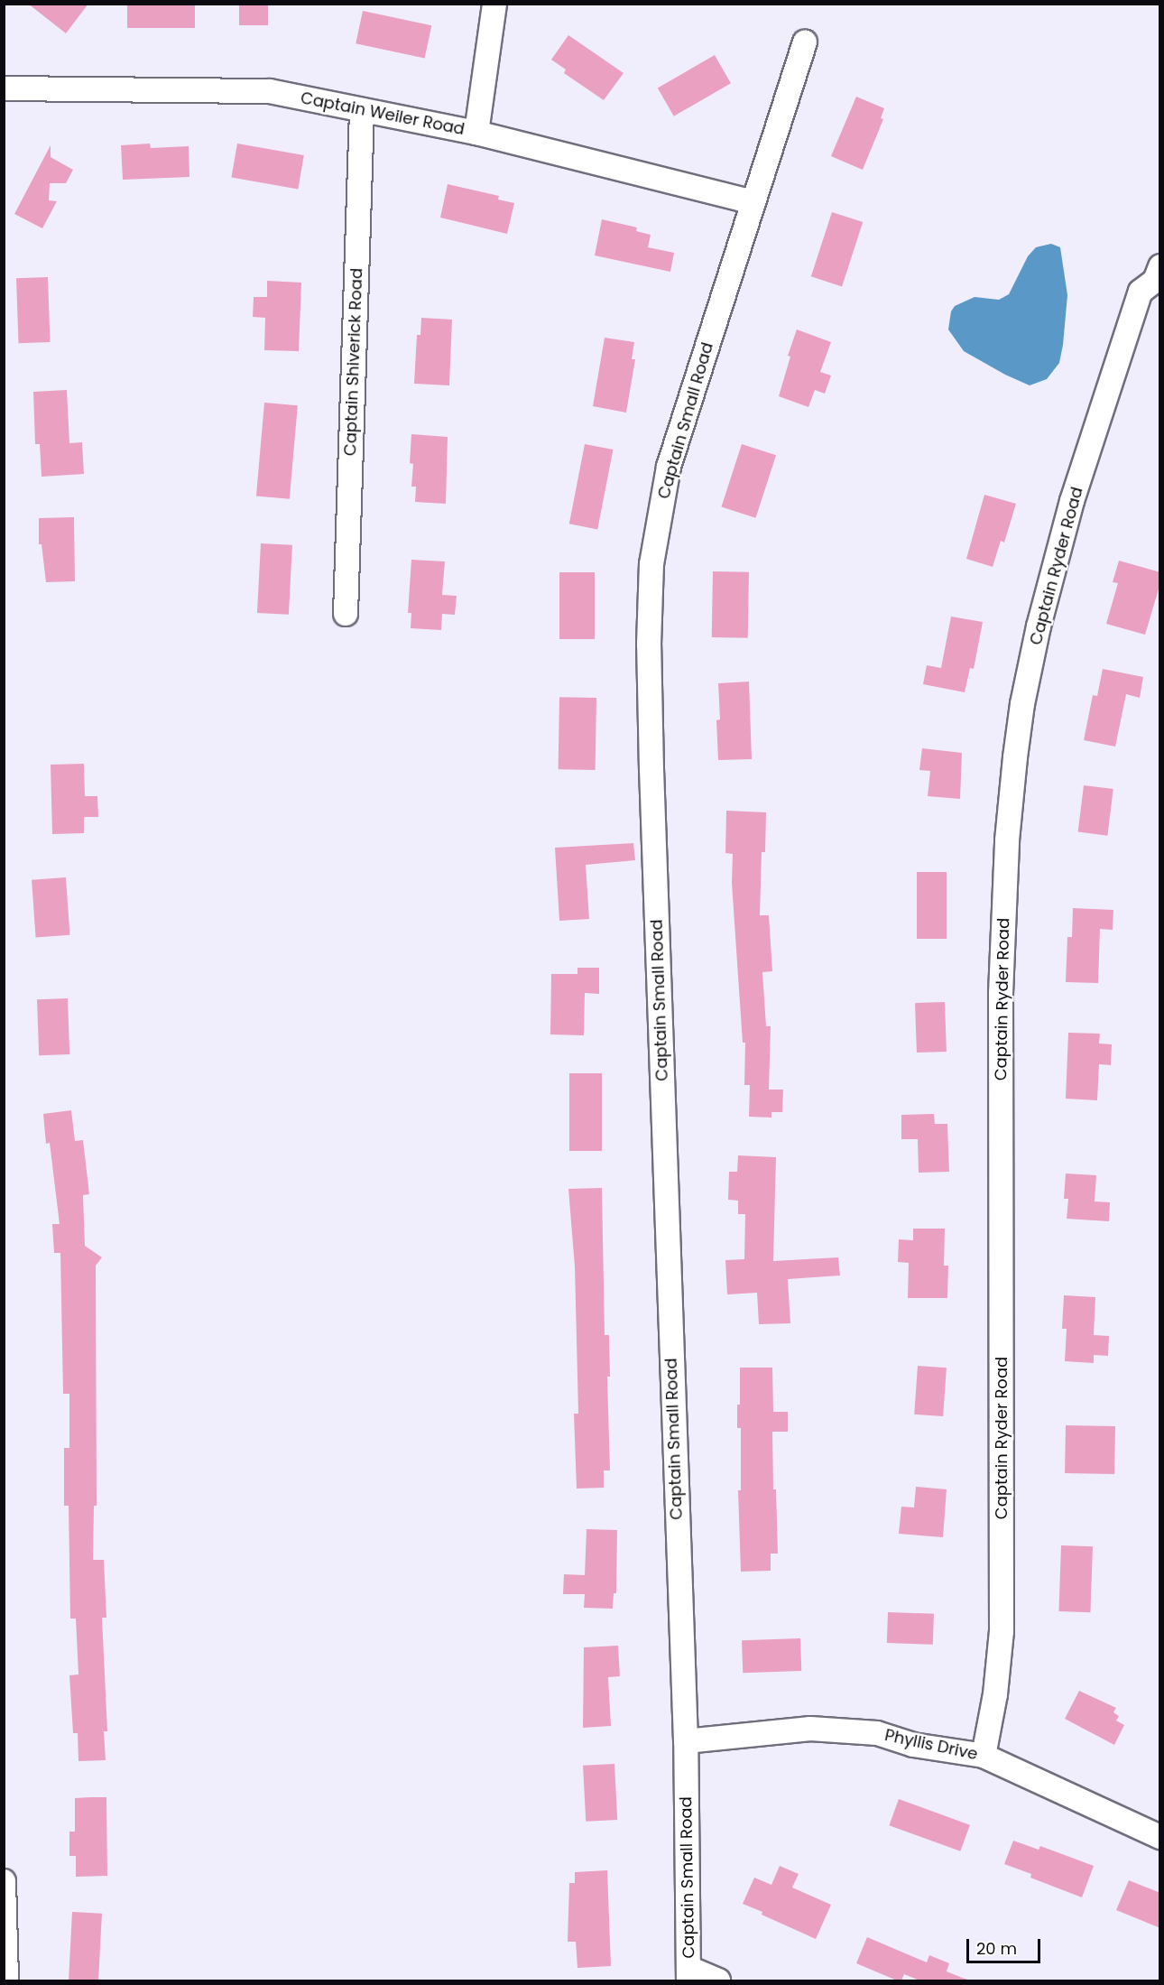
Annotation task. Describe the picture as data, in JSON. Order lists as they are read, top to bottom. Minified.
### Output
{"streets":{"street":["Captain Weiler Road","Captain Shiverick Road","Captain Small Road","Captain Ryder Road","Phyllis Drive"]},"crossings":[["Captain Weiler Road","Captain Shiverick Road"],["Captain Weiler Road","Captain Small Road"],["Captain Small Road","Phyllis Drive"],["Captain Ryder Road","Phyllis Drive"]],"scale_bar":"20 m"}
